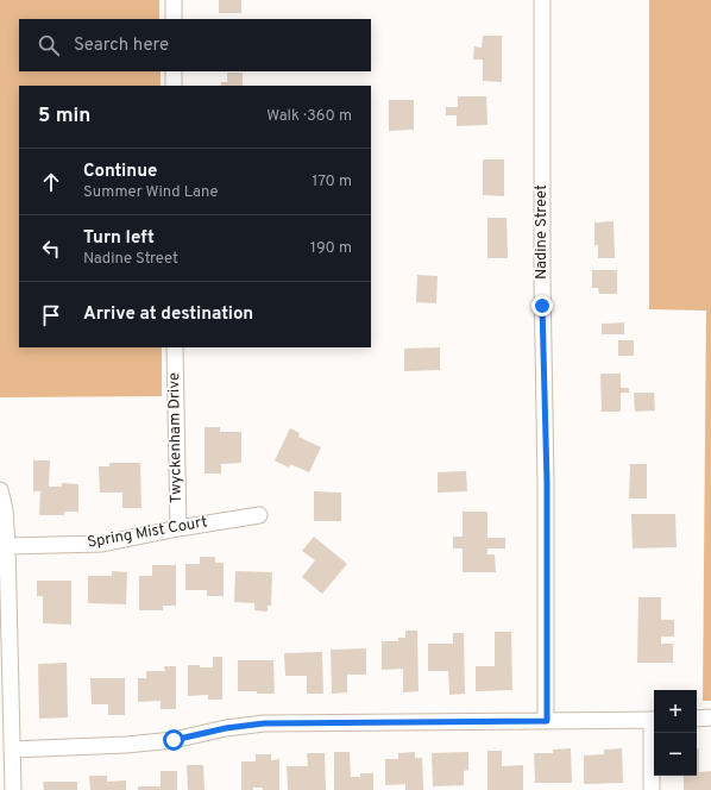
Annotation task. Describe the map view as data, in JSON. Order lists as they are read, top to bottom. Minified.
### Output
{"streets":{"street":["Nadine Street","Twyckenham Drive","Spring Mist Court"]},"crossings":[["Twyckenham Drive","Spring Mist Court"]],"page":{"search":"Search here","heading":["5 min","Walk · 360 m"],"list":[["Continue","Summer Wind Lane","170 m"],["Turn left","Nadine Street","190 m"],"Arrive at destination"],"map_buttons":["+","−"]}}
